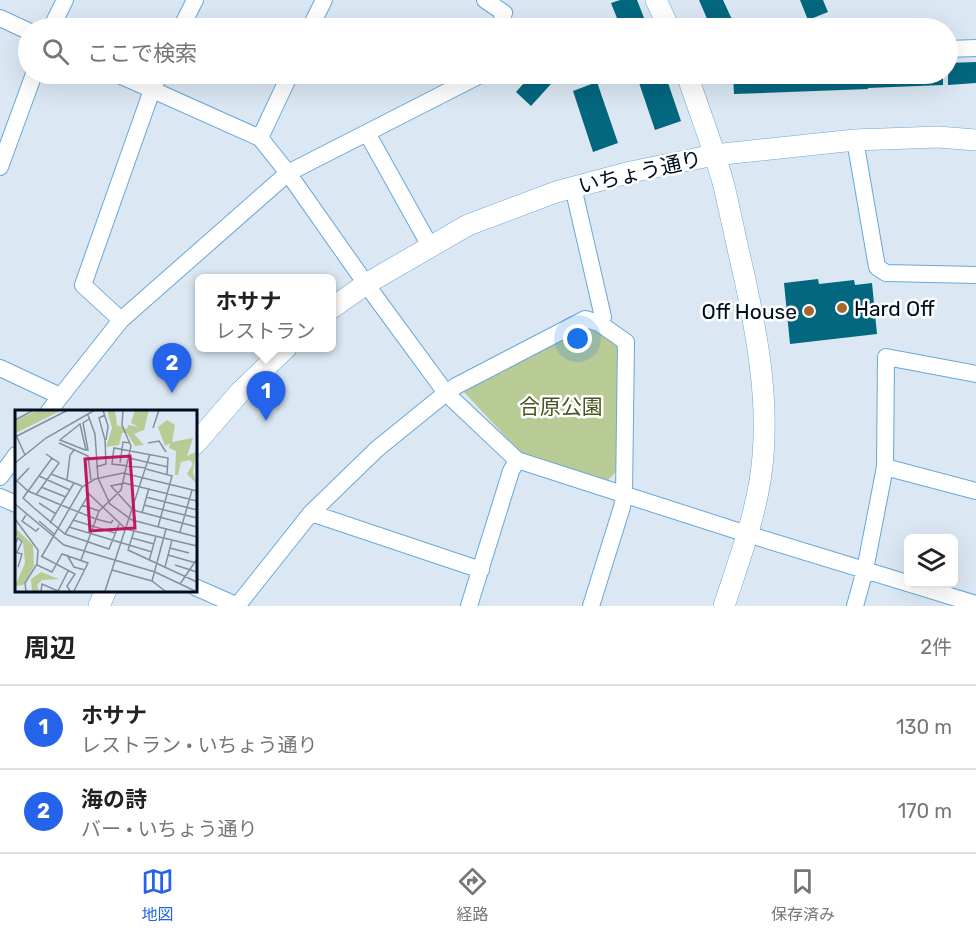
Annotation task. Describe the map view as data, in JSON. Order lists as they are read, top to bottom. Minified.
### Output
{"streets":{"street":["いちょう通り"]},"parks":["合原公園"],"places":["Hard Off","Off House"],"page":{"search":"ここで検索","popup":["ホサナ","レストラン"],"pins":["2","1"],"heading":["周辺","2件"],"list":[{"mark":"1","name":"ホサナ","note":"レストラン · いちょう通り","value":"130 m"},{"mark":"2","name":"海の詩","note":"バー · いちょう通り","value":"170 m"}],"nav":["地図","経路","保存済み"]}}
